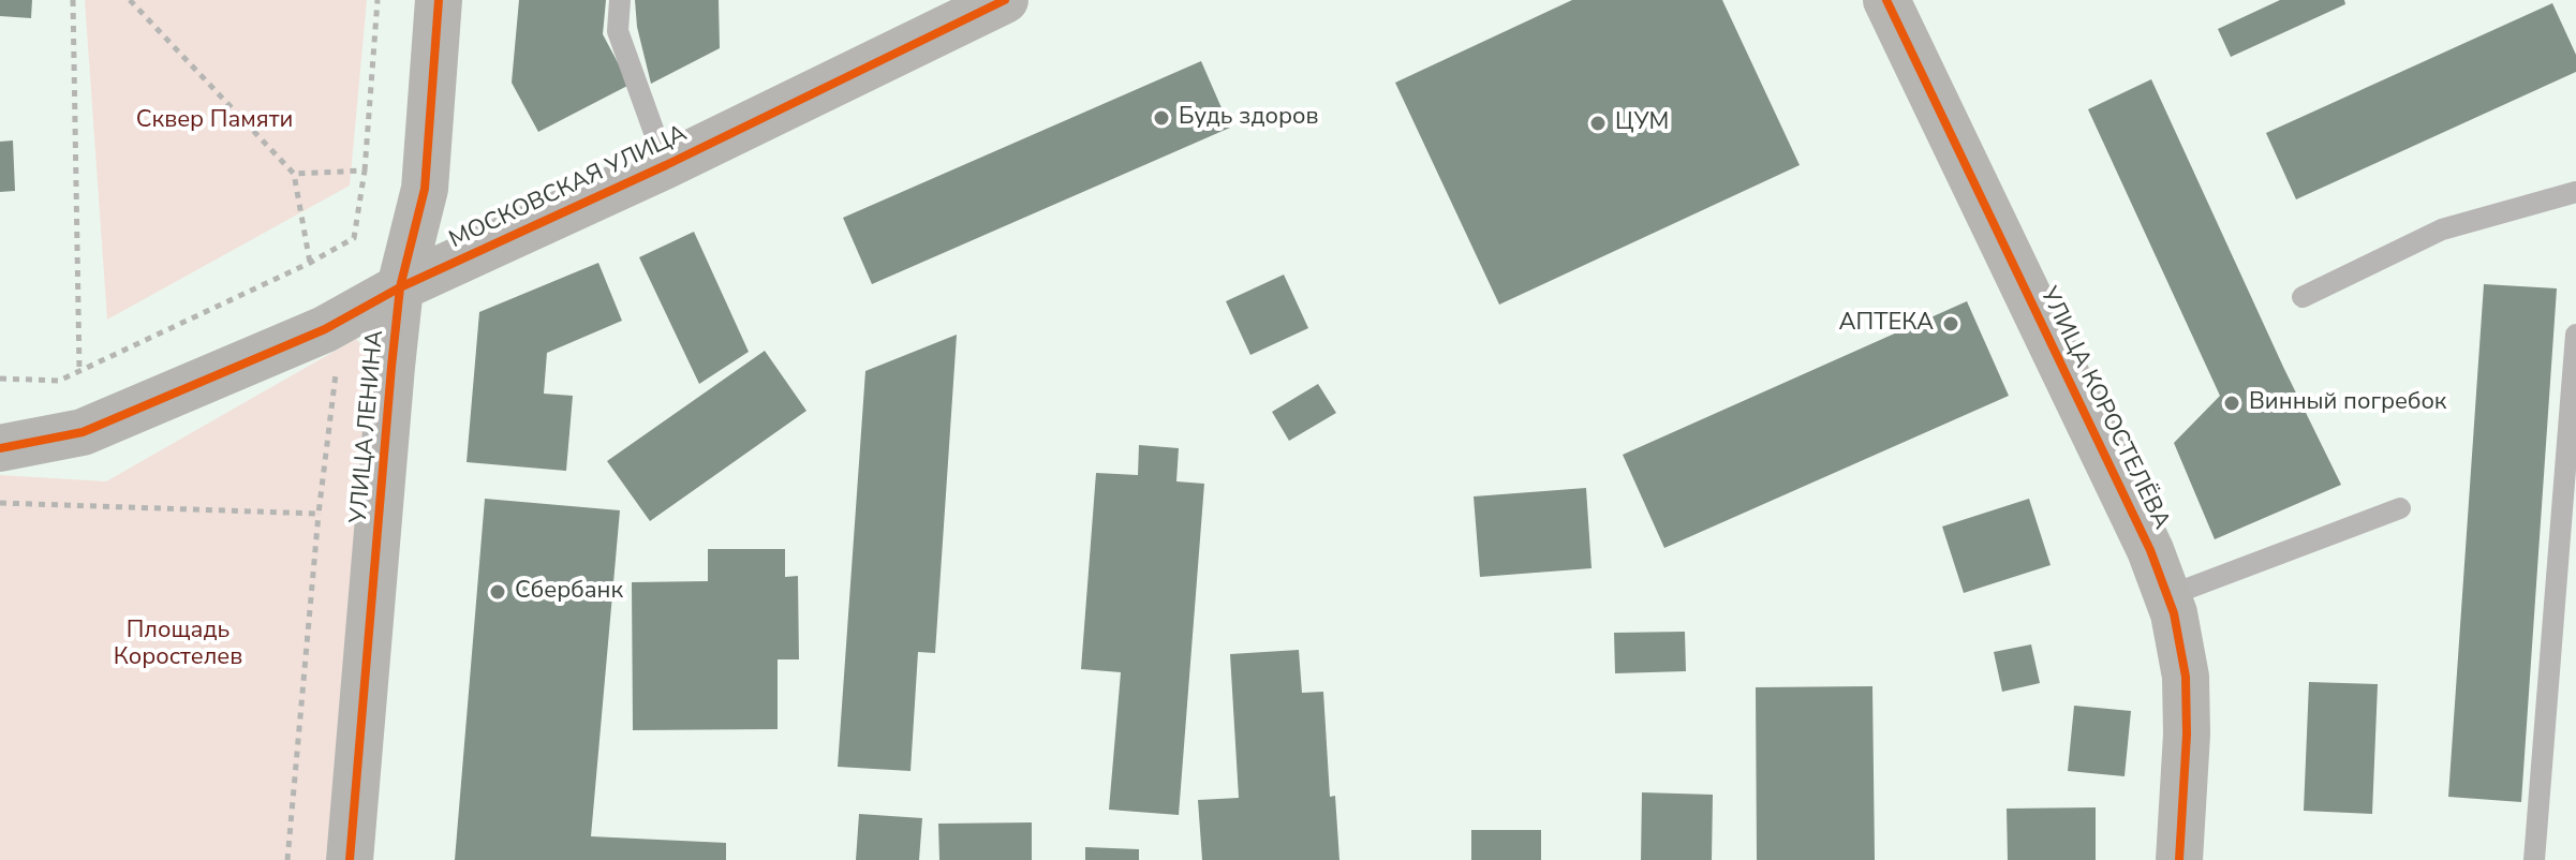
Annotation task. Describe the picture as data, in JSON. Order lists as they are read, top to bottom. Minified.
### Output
{"streets":{"street":["МОСКОВСКАЯ УЛИЦА","УЛИЦА КОРОСТЕЛЁВА","УЛИЦА ЛЕНИНА"]},"crossings":[["МОСКОВСКАЯ УЛИЦА","УЛИЦА ЛЕНИНА"]],"parks":["Сквер Памяти","Площадь Коростелев"],"places":["Будь здоров","ЦУМ","АПТЕКА","Винный погребок","Сбербанк"]}
